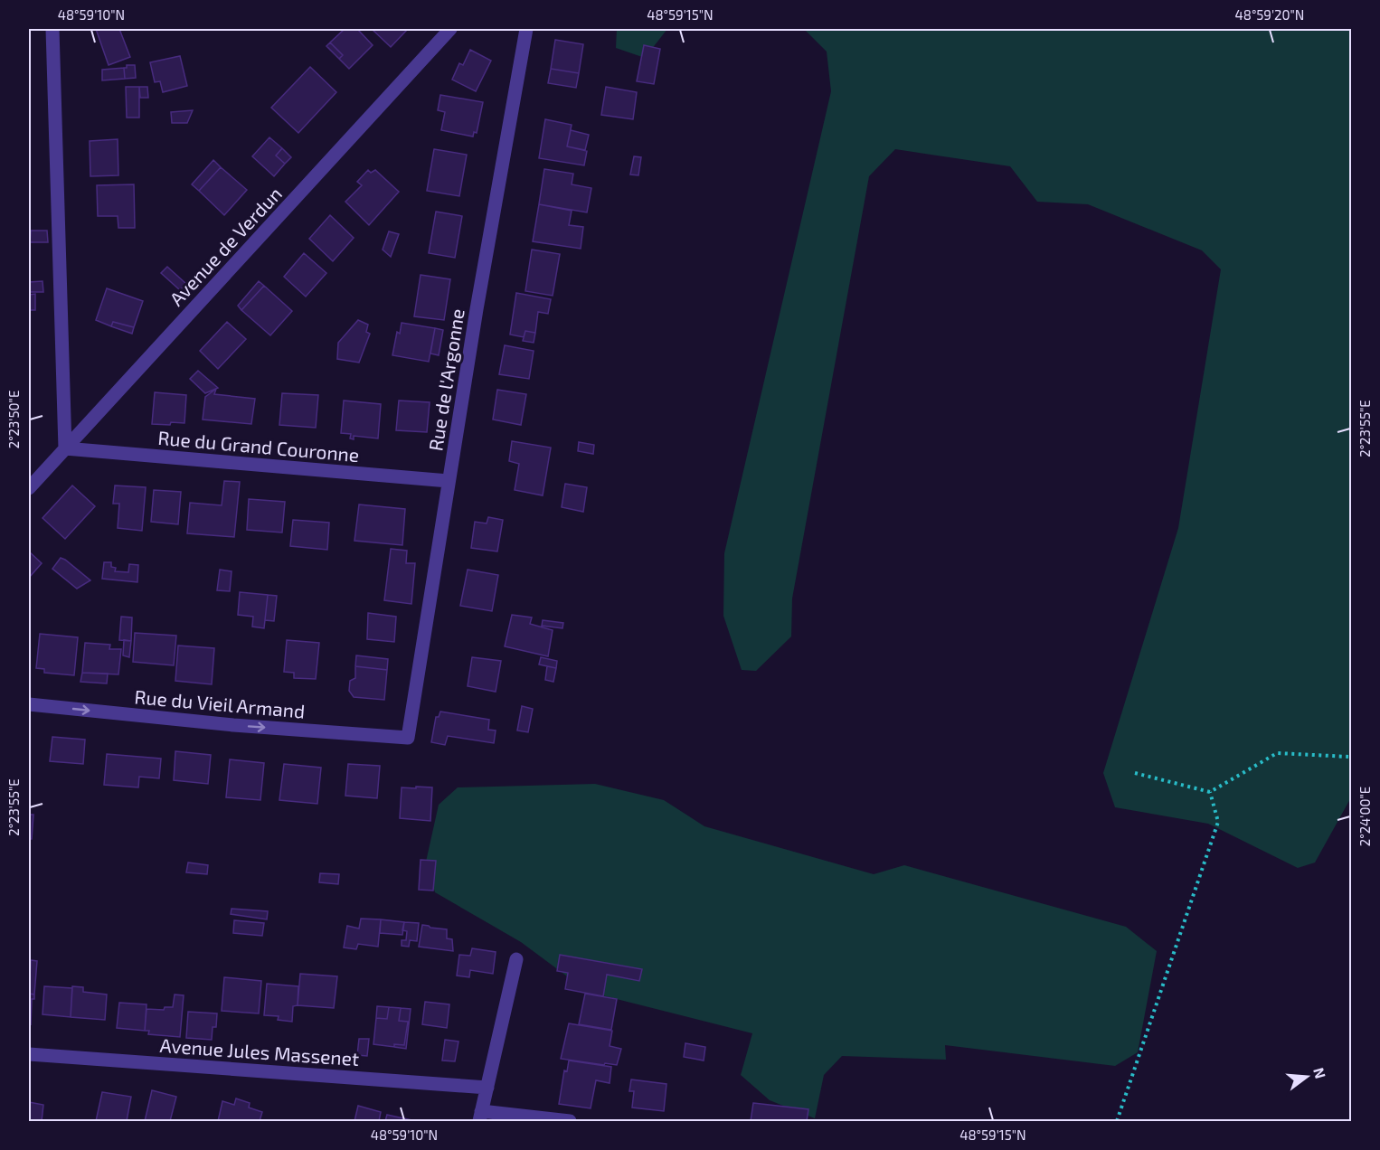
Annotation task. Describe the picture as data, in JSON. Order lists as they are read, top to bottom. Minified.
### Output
{"streets":{"street":["Avenue de Verdun","Rue de l'Argonne","Rue du Grand Couronne","Rue du Vieil Armand","Avenue Jules Massenet"]},"crossings":[["Avenue de Verdun","Rue du Grand Couronne"],["Rue de l'Argonne","Rue du Grand Couronne"],["Rue de l'Argonne","Rue du Vieil Armand"]],"one_way":["Rue du Vieil Armand"],"north":"right","coordinates":["48°59'10\"N","48°59'15\"N","48°59'20\"N","2°23'50\"E","2°23'55\"E","2°24'00\"E"]}
